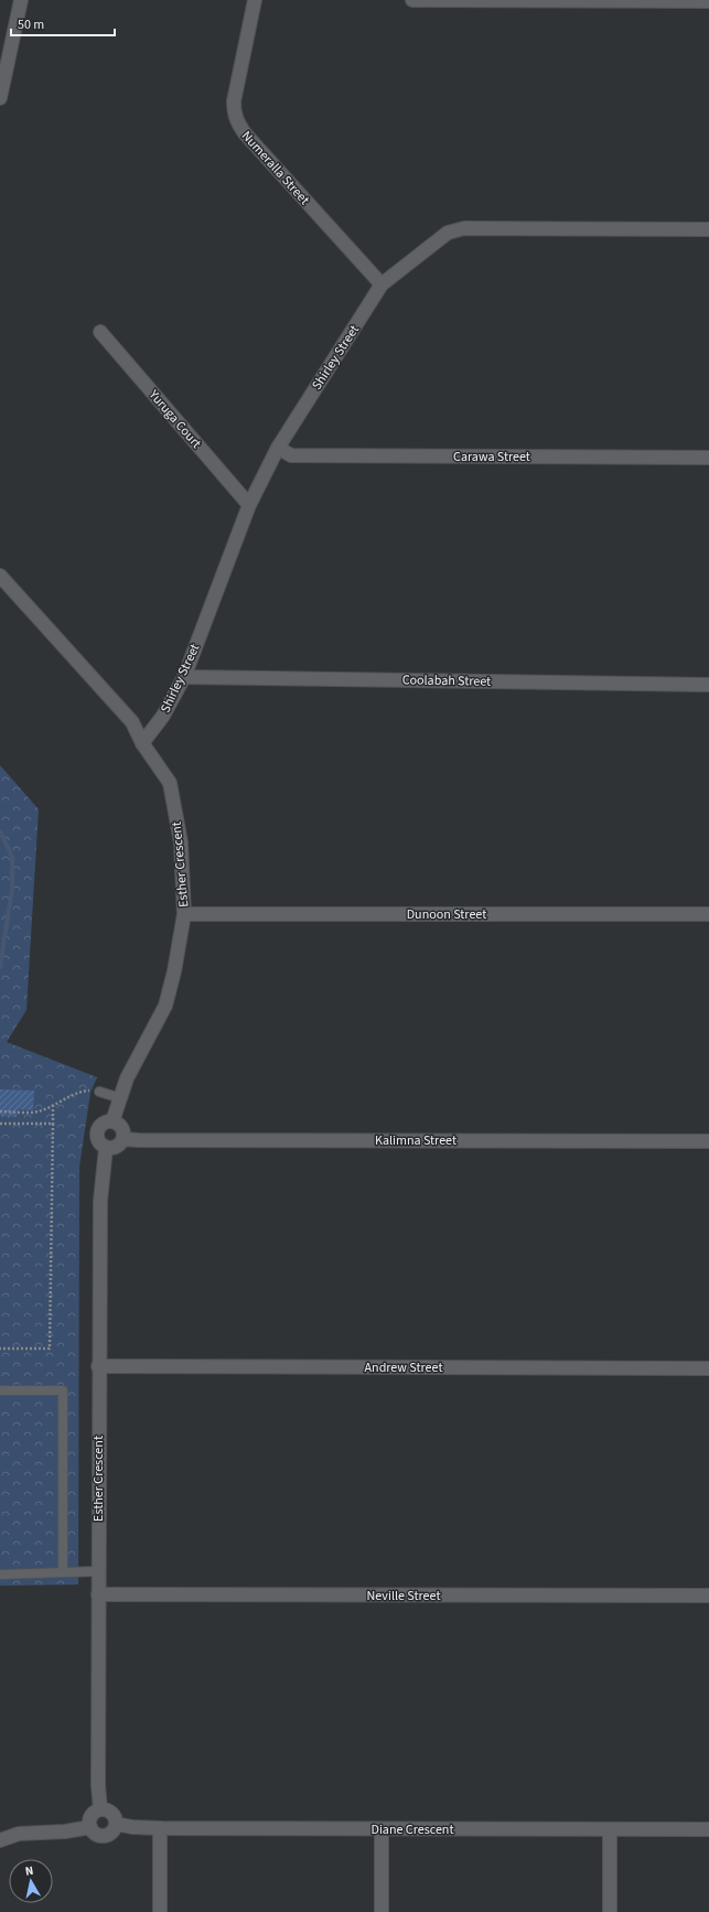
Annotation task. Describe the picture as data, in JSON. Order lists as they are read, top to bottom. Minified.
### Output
{"streets":{"street":["Numeralla Street","Shirley Street","Yuruga Court","Carawa Street","Coolabah Street","Esther Crescent","Dunoon Street","Kalimna Street","Andrew Street","Neville Street","Diane Crescent"]},"crossings":[["Numeralla Street","Shirley Street"],["Shirley Street","Yuruga Court"],["Shirley Street","Carawa Street"],["Shirley Street","Coolabah Street"],["Shirley Street","Esther Crescent"],["Esther Crescent","Dunoon Street"],["Esther Crescent","Kalimna Street"],["Esther Crescent","Andrew Street"],["Esther Crescent","Neville Street"],["Esther Crescent","Diane Crescent"]],"scale_bar":"50 m","north":"top"}
